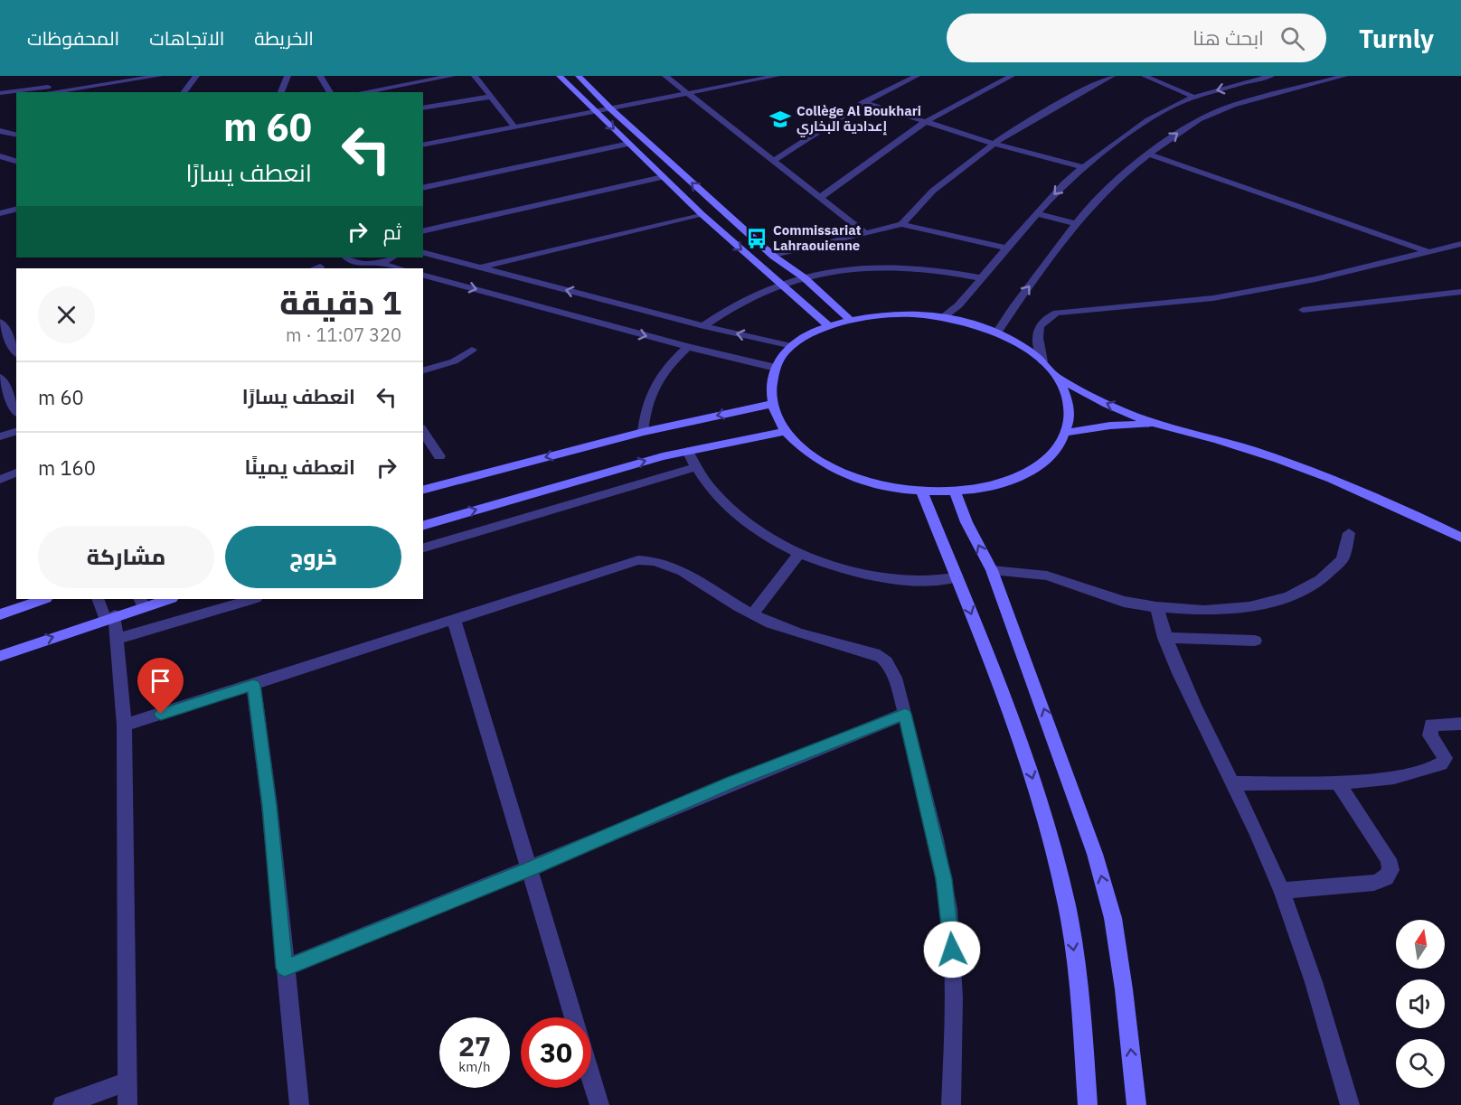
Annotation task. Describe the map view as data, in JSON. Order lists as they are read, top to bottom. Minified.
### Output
{"places":{"school or university":["Collège Al Boukhari إعدادية البخاري"],"bus stop":["Commissariat Lahraouienne"]},"north":"top","page":{"header":"Turnly","search":"ابحث هنا","nav":["الخريطة","الاتجاهات","المحفوظات"],"turn":["60 m","انعطف يسارًا"],"then":"ثم","heading":["1 دقيقة","320 m · 11:07"],"list":[{"name":"انعطف يسارًا","value":"60 m"},{"name":"انعطف يمينًا","value":"160 m"}],"buttons":["خروج","مشاركة"],"speed":"27 km/h","limit":"30"}}
